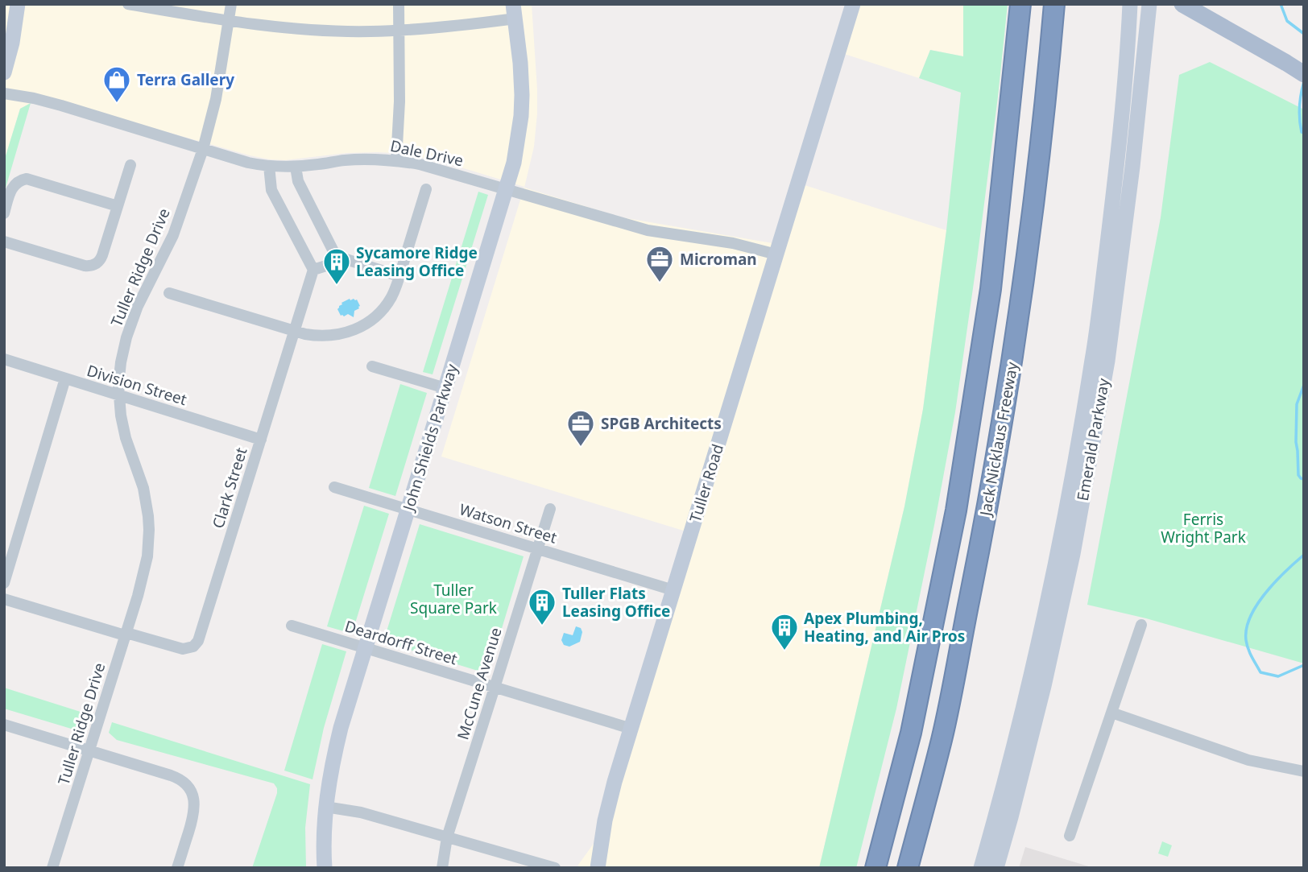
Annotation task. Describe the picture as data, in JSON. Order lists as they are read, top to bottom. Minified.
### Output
{"streets":{"highway":["Jack Nicklaus Freeway"],"street":["Dale Drive","Tuller Ridge Drive","Division Street","John Shields Parkway","Emerald Parkway","Tuller Road","Clark Street","Watson Street","Deardorff Street","McCune Avenue"]},"crossings":[["Dale Drive","Tuller Ridge Drive"],["Dale Drive","John Shields Parkway"],["Dale Drive","Tuller Road"],["Tuller Ridge Drive","Division Street"],["Tuller Ridge Drive","Clark Street"],["Division Street","Clark Street"],["John Shields Parkway","Watson Street"],["John Shields Parkway","Deardorff Street"],["Tuller Road","Watson Street"],["Tuller Road","Deardorff Street"],["Watson Street","McCune Avenue"],["Deardorff Street","McCune Avenue"]],"parks":["Ferris Wright Park","Tuller Square Park"],"places":{"shop":["Terra Gallery"],"office":["Microman","SPGB Architects"],"building":["Sycamore Ridge Leasing Office","Tuller Flats Leasing Office","Apex Plumbing, Heating, and Air Pros"]}}
